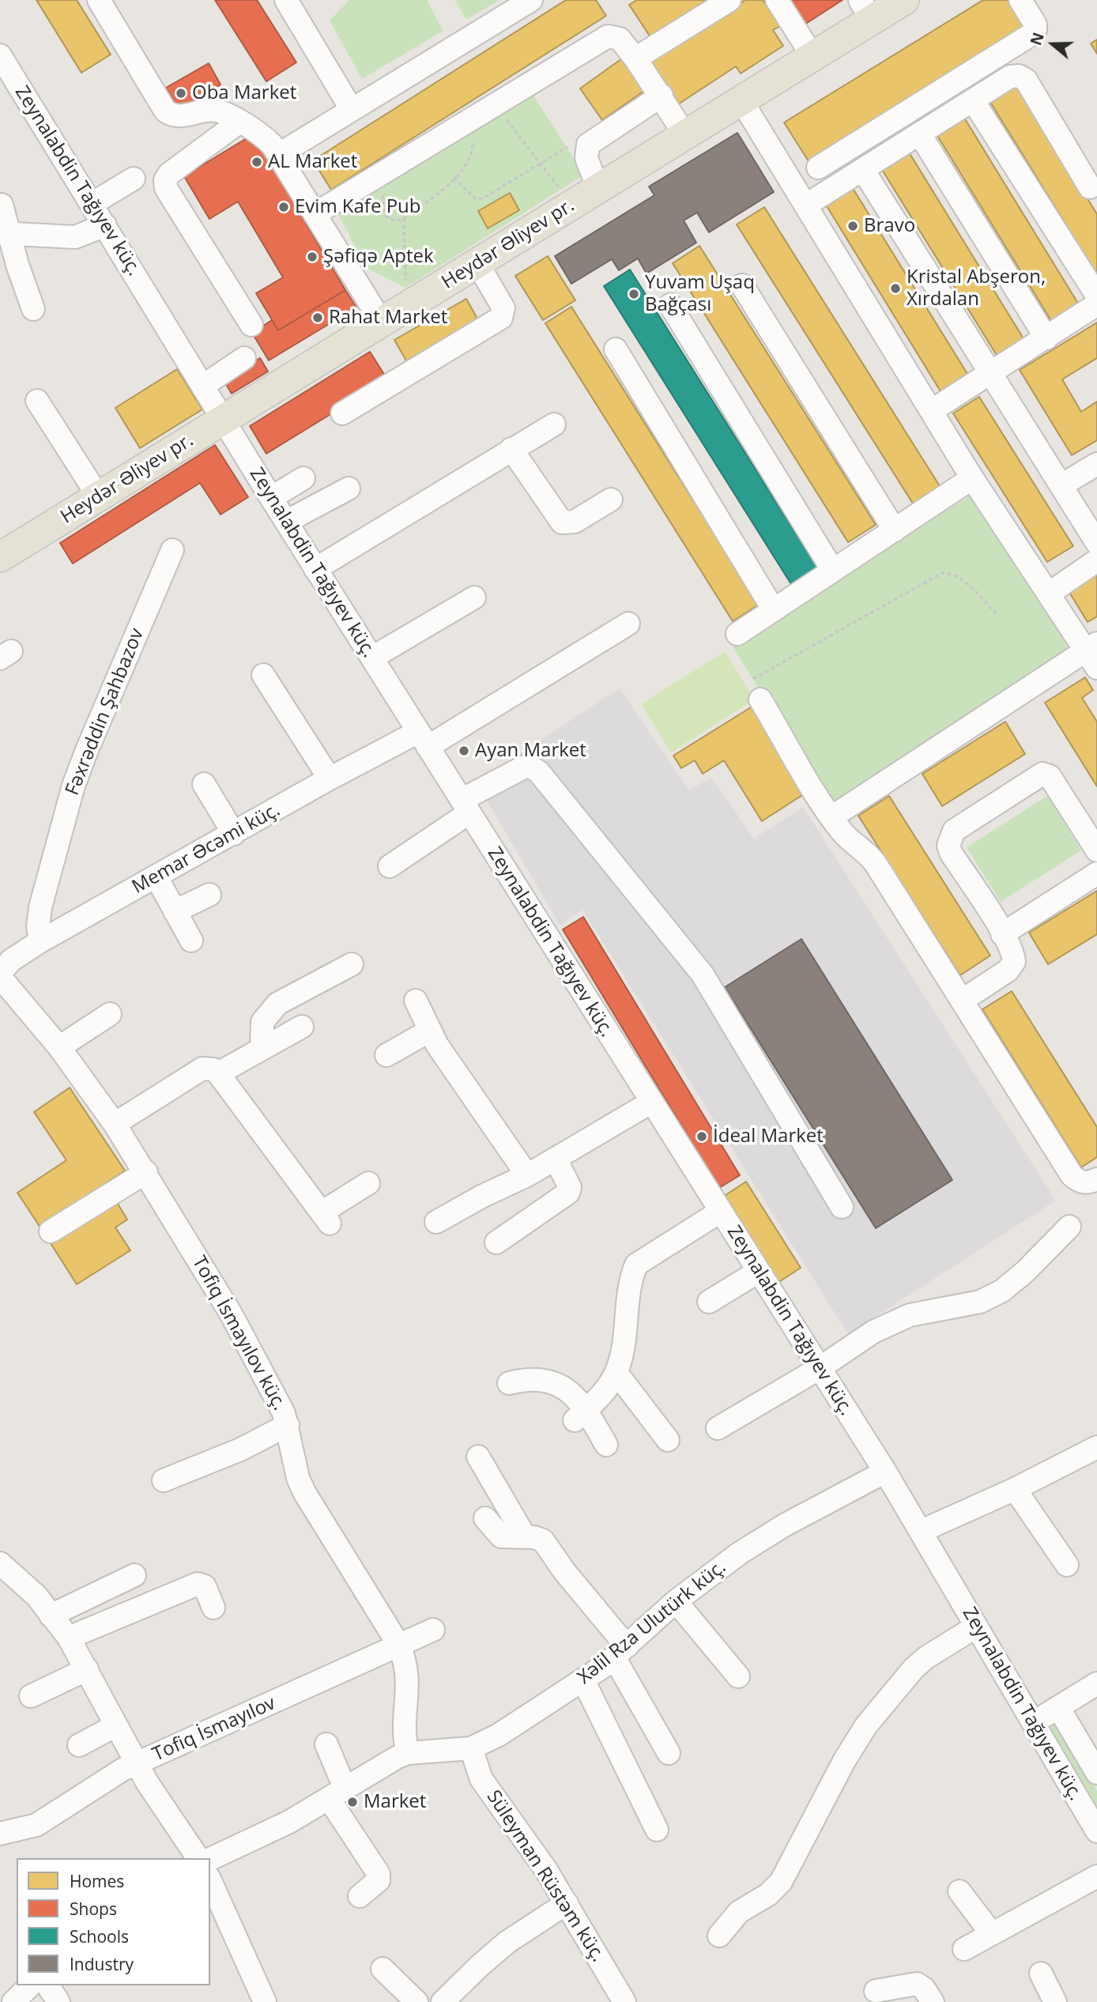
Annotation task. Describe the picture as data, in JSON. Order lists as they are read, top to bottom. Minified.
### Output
{"streets":{"main road":["Heydər Əliyev pr."],"street":["Zeynalabdin Tağıyev küç.","Fəxrəddin Şahbazov","Memar Əcəmi küç.","Tofiq İsmayılov küç.","Xəlil Rza Ulutürk küç.","Tofiq İsmayılov","Süleyman Rüstəm küç."]},"crossings":[["Zeynalabdin Tağıyev küç.","Heydər Əliyev pr."],["Zeynalabdin Tağıyev küç.","Memar Əcəmi küç."],["Zeynalabdin Tağıyev küç.","Xəlil Rza Ulutürk küç."],["Fəxrəddin Şahbazov","Memar Əcəmi küç."],["Memar Əcəmi küç.","Tofiq İsmayılov küç."],["Tofiq İsmayılov küç.","Xəlil Rza Ulutürk küç."],["Tofiq İsmayılov küç.","Tofiq İsmayılov"],["Xəlil Rza Ulutürk küç.","Süleyman Rüstəm küç."]],"places":["Oba Market","AL Market","Evim Kafe Pub","Bravo","Şəfiqə Aptek","Kristal Abşeron, Xırdalan","Yuvam Uşaq Bağçası","Rahat Market","Ayan Market","İdeal Market","Market"],"legend":["Homes","Shops","Schools","Industry"],"north":"left"}
